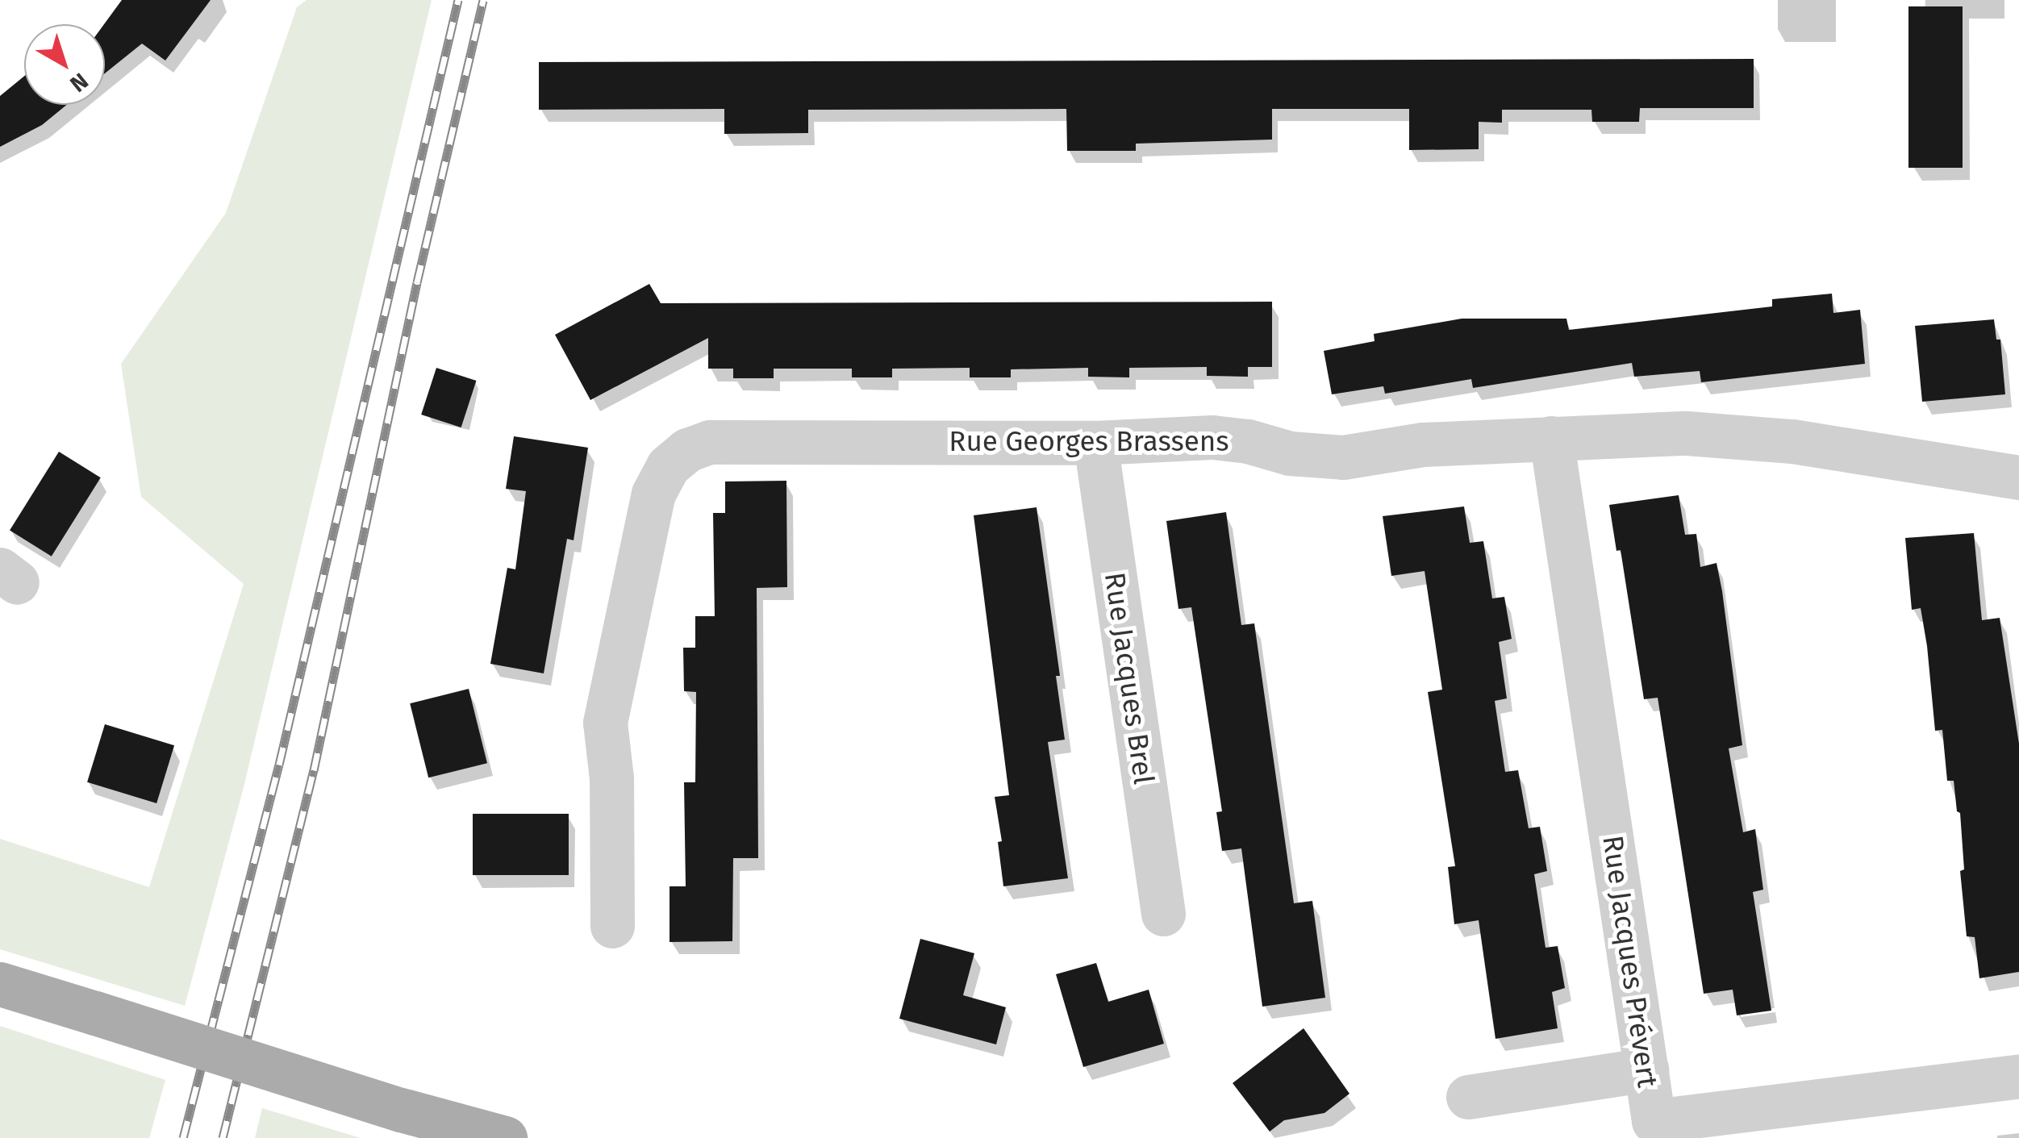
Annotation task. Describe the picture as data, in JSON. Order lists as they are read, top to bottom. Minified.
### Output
{"streets":{"street":["Rue Georges Brassens","Rue Jacques Brel","Rue Jacques Prévert"]},"crossings":[["Rue Georges Brassens","Rue Jacques Brel"],["Rue Georges Brassens","Rue Jacques Prévert"]],"north":"bottom right"}
